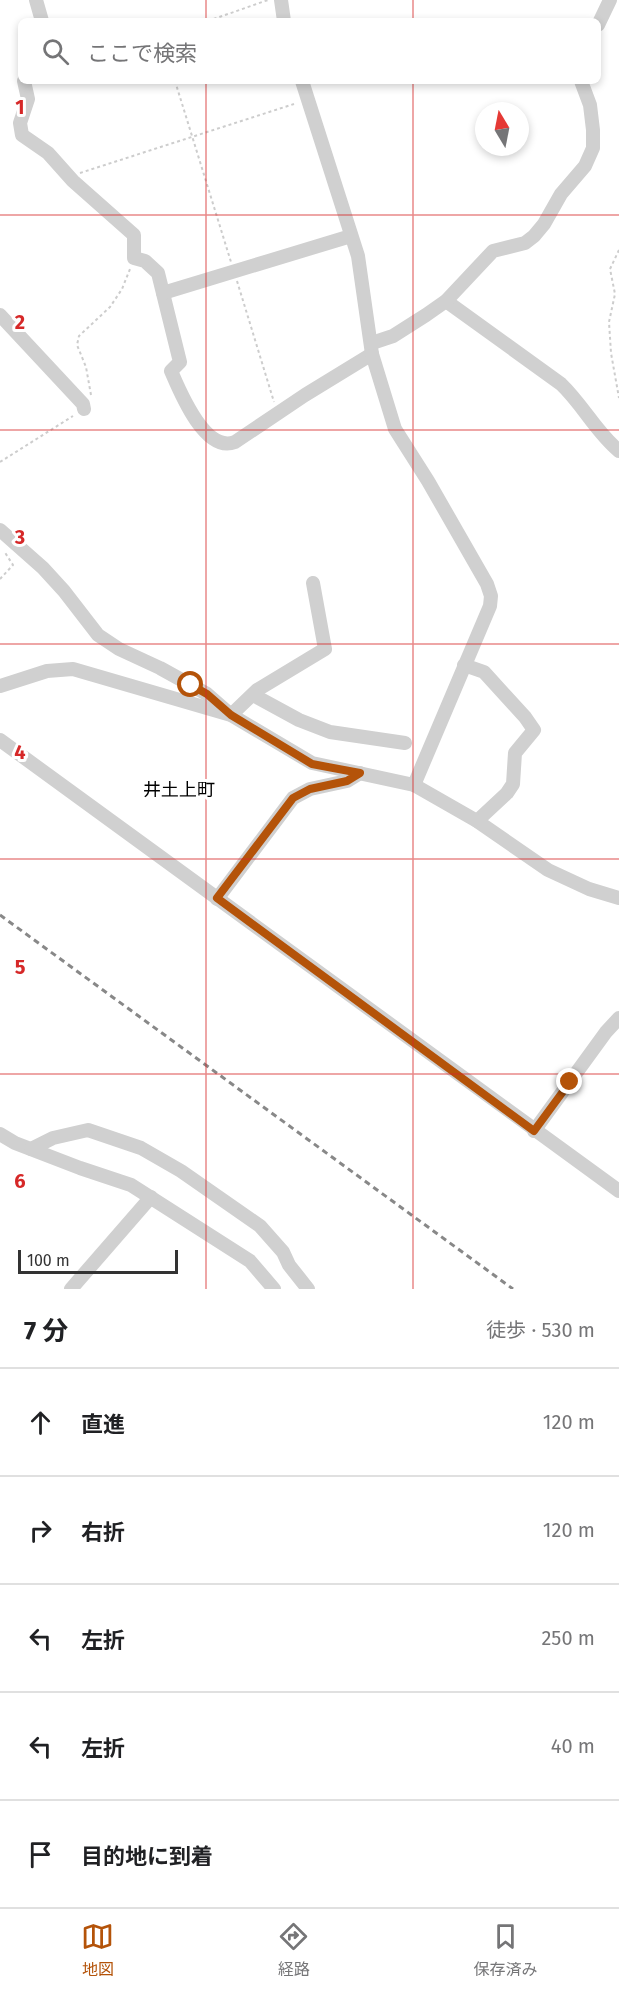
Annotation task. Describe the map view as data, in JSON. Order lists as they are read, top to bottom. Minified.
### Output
{"districts":["井土上町"],"scale_bar":"100 m","north":"top","page":{"search":"ここで検索","scale":"100 m","heading":["7 分","徒歩 · 530 m"],"list":[["直進","120 m"],["右折","120 m"],["左折","250 m"],["左折","40 m"],"目的地に到着"],"nav":["地図","経路","保存済み"]},"grid":{"rows":["1","2","3","4","5","6"]}}
